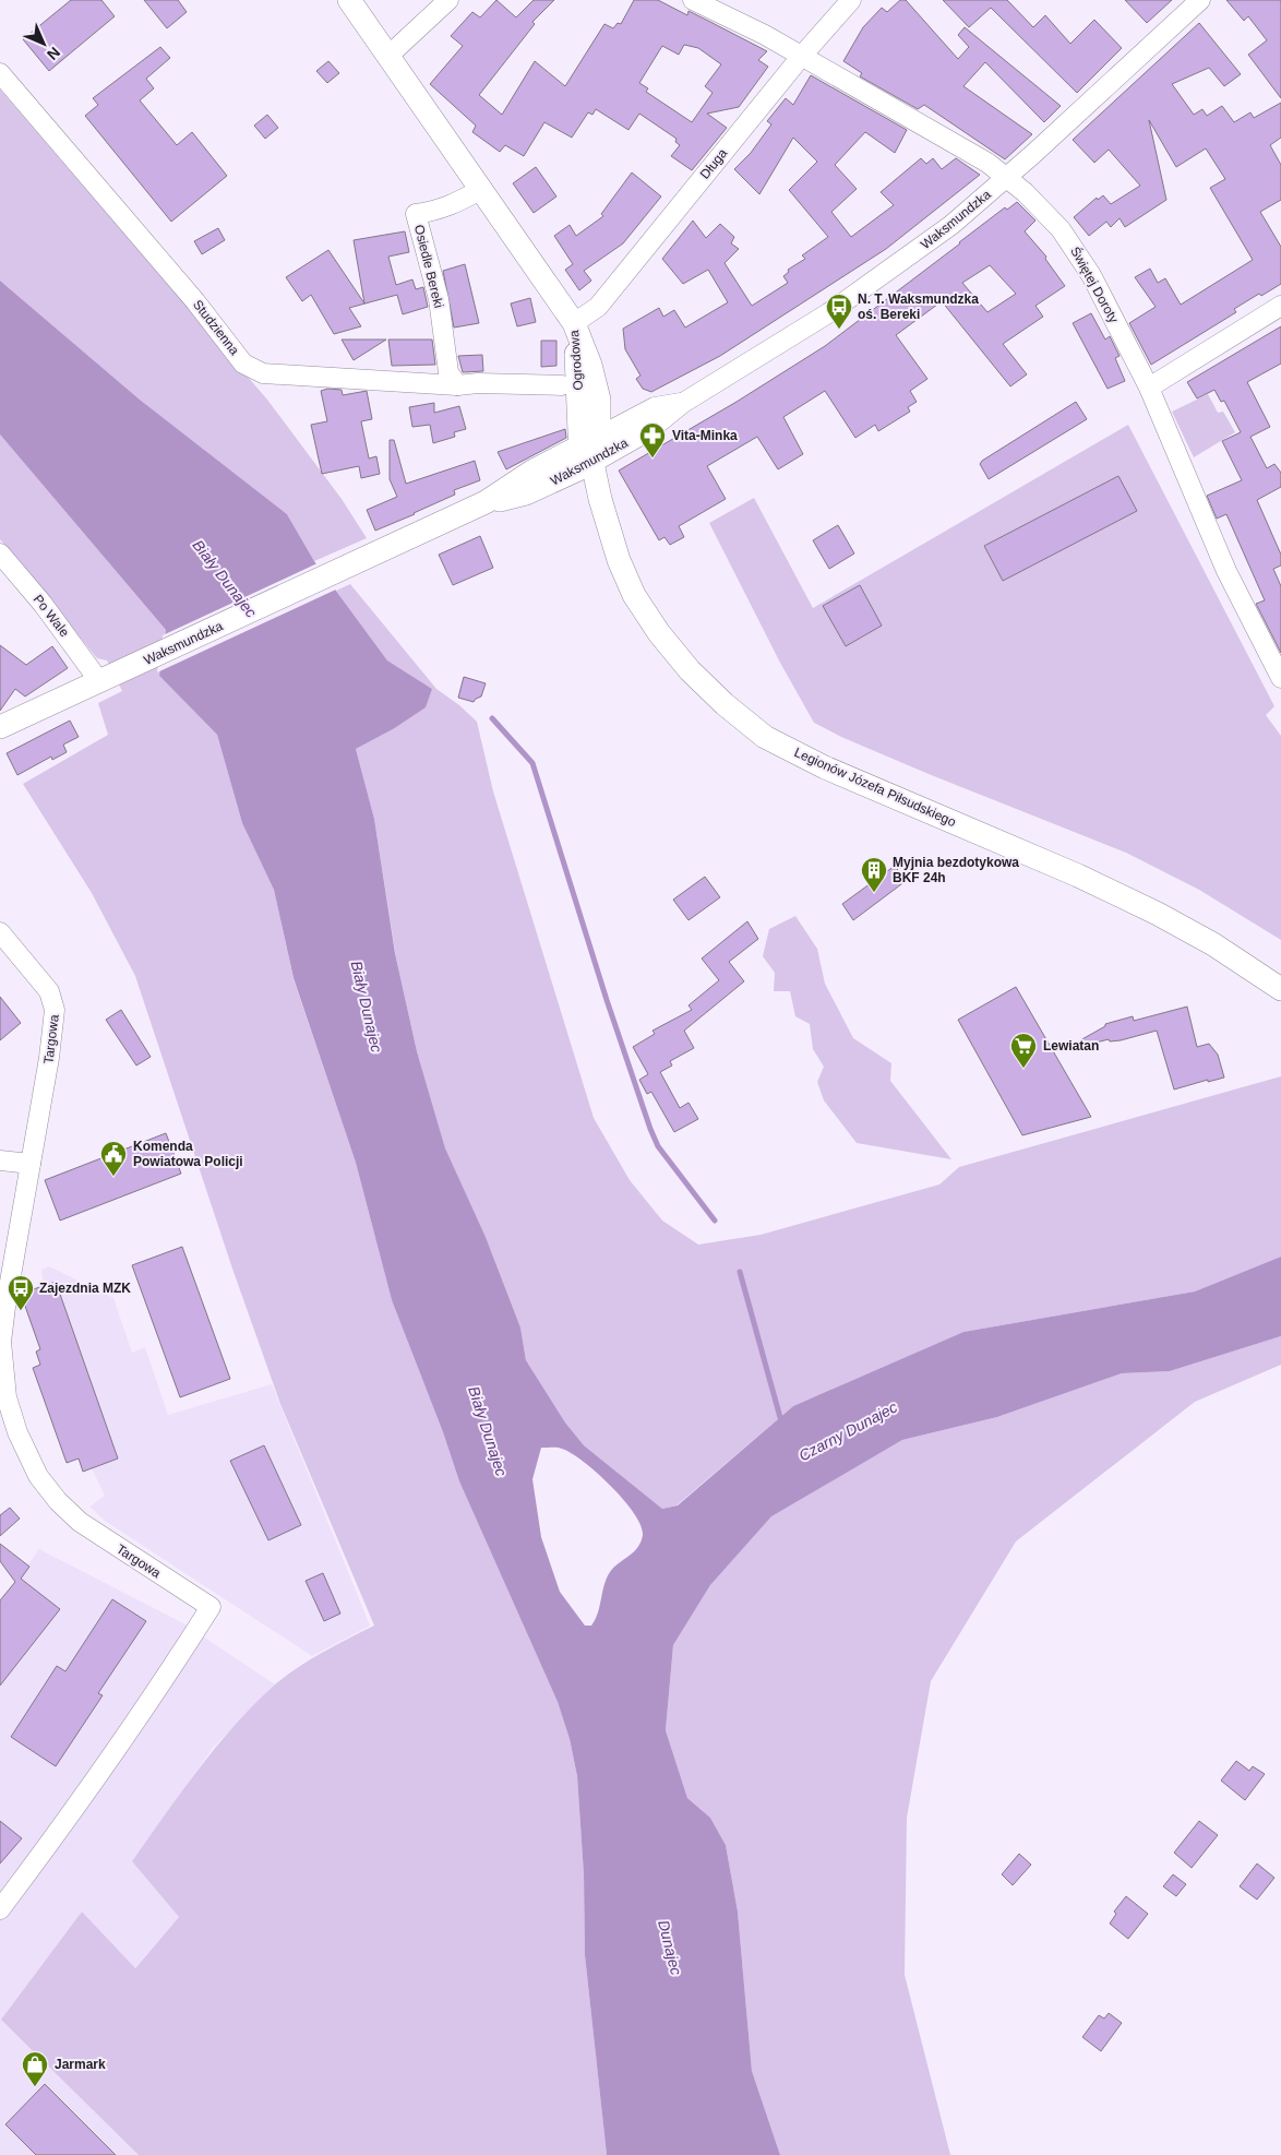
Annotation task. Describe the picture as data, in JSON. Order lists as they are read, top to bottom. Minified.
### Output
{"streets":{"street":["Długa","Waksmundzka","Osiedle Bereki","Świętej Doroty","Studzienna","Ogrodowa","Po Wale","Legionów Józefa Piłsudskiego","Targowa"]},"crossings":[["Długa","Świętej Doroty"],["Długa","Ogrodowa"],["Waksmundzka","Świętej Doroty"],["Waksmundzka","Ogrodowa"],["Waksmundzka","Po Wale"],["Waksmundzka","Legionów Józefa Piłsudskiego"],["Osiedle Bereki","Studzienna"],["Ogrodowa","Legionów Józefa Piłsudskiego"]],"water":["Biały Dunajec","Czarny Dunajec","Dunajec"],"places":{"bus stop":["N. T. Waksmundzka oś. Bereki","Zajezdnia MZK"],"pharmacy":["Vita-Minka"],"building":["Myjnia bezdotykowa BKF 24h"],"supermarket":["Lewiatan"],"public building":["Komenda Powiatowa Policji"],"shop":["Jarmark"]},"north":"bottom right"}
